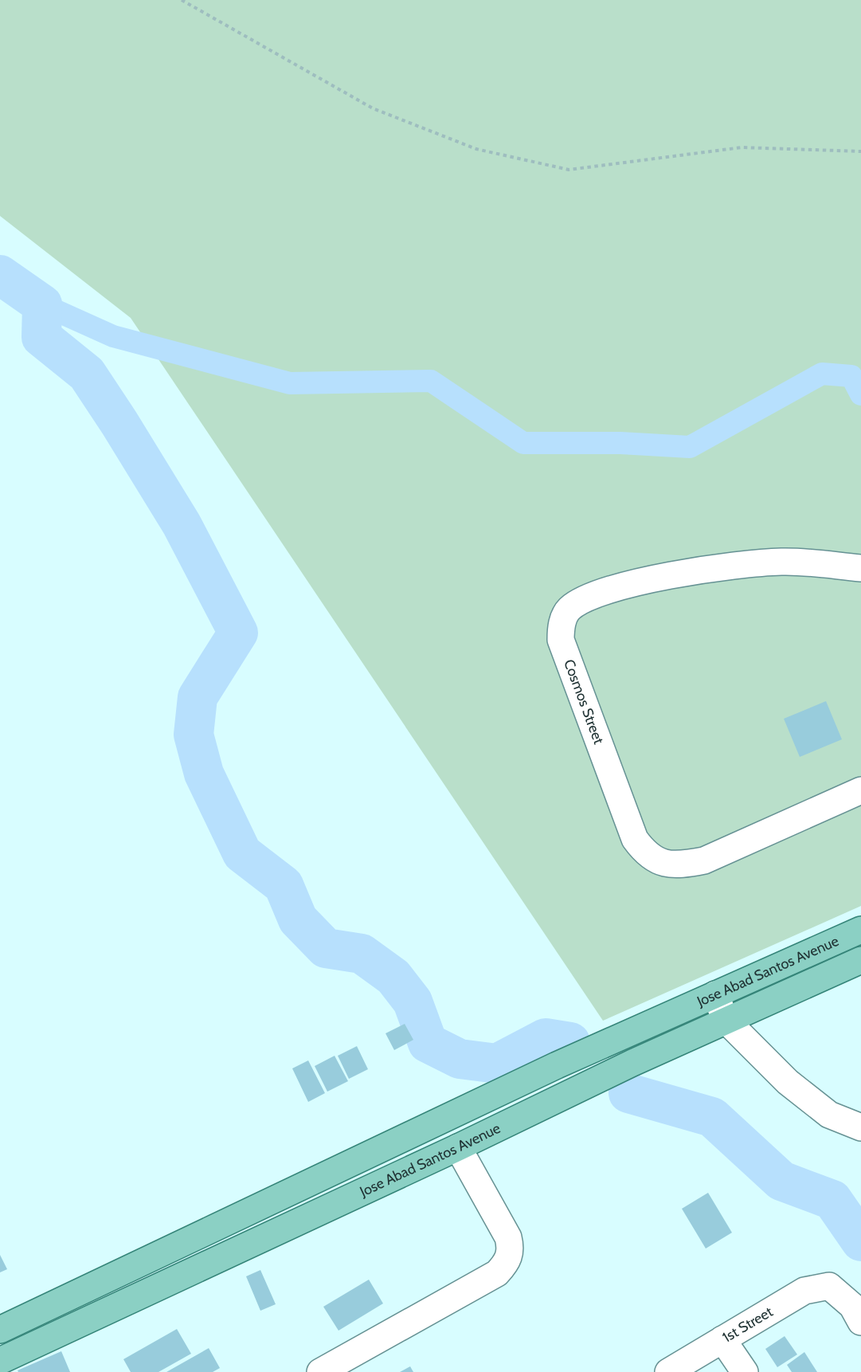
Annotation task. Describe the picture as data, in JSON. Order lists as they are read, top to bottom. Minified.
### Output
{"streets":{"main road":["Jose Abad Santos Avenue"],"street":["Cosmos Street","1st Street"]}}
